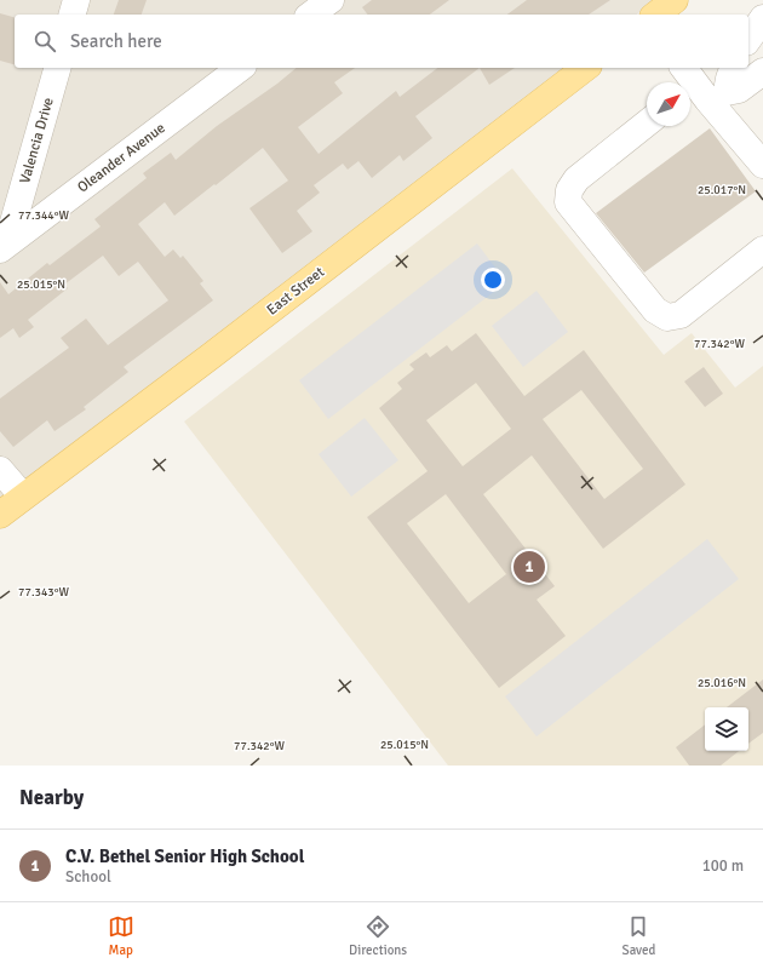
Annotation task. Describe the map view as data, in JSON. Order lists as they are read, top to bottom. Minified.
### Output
{"streets":{"main road":["East Street"],"street":["Valencia Drive","Oleander Avenue"]},"crossings":[["Valencia Drive","Oleander Avenue"]],"north":"top right","page":{"search":"Search here","pins":"1","heading":"Nearby","list":[{"mark":"1","name":"C.V. Bethel Senior High School","note":"School","value":"100 m"}],"nav":["Map","Directions","Saved"]},"coordinates":["25.017°N","77.344°W","25.015°N","77.342°W","77.343°W","25.016°N"]}
